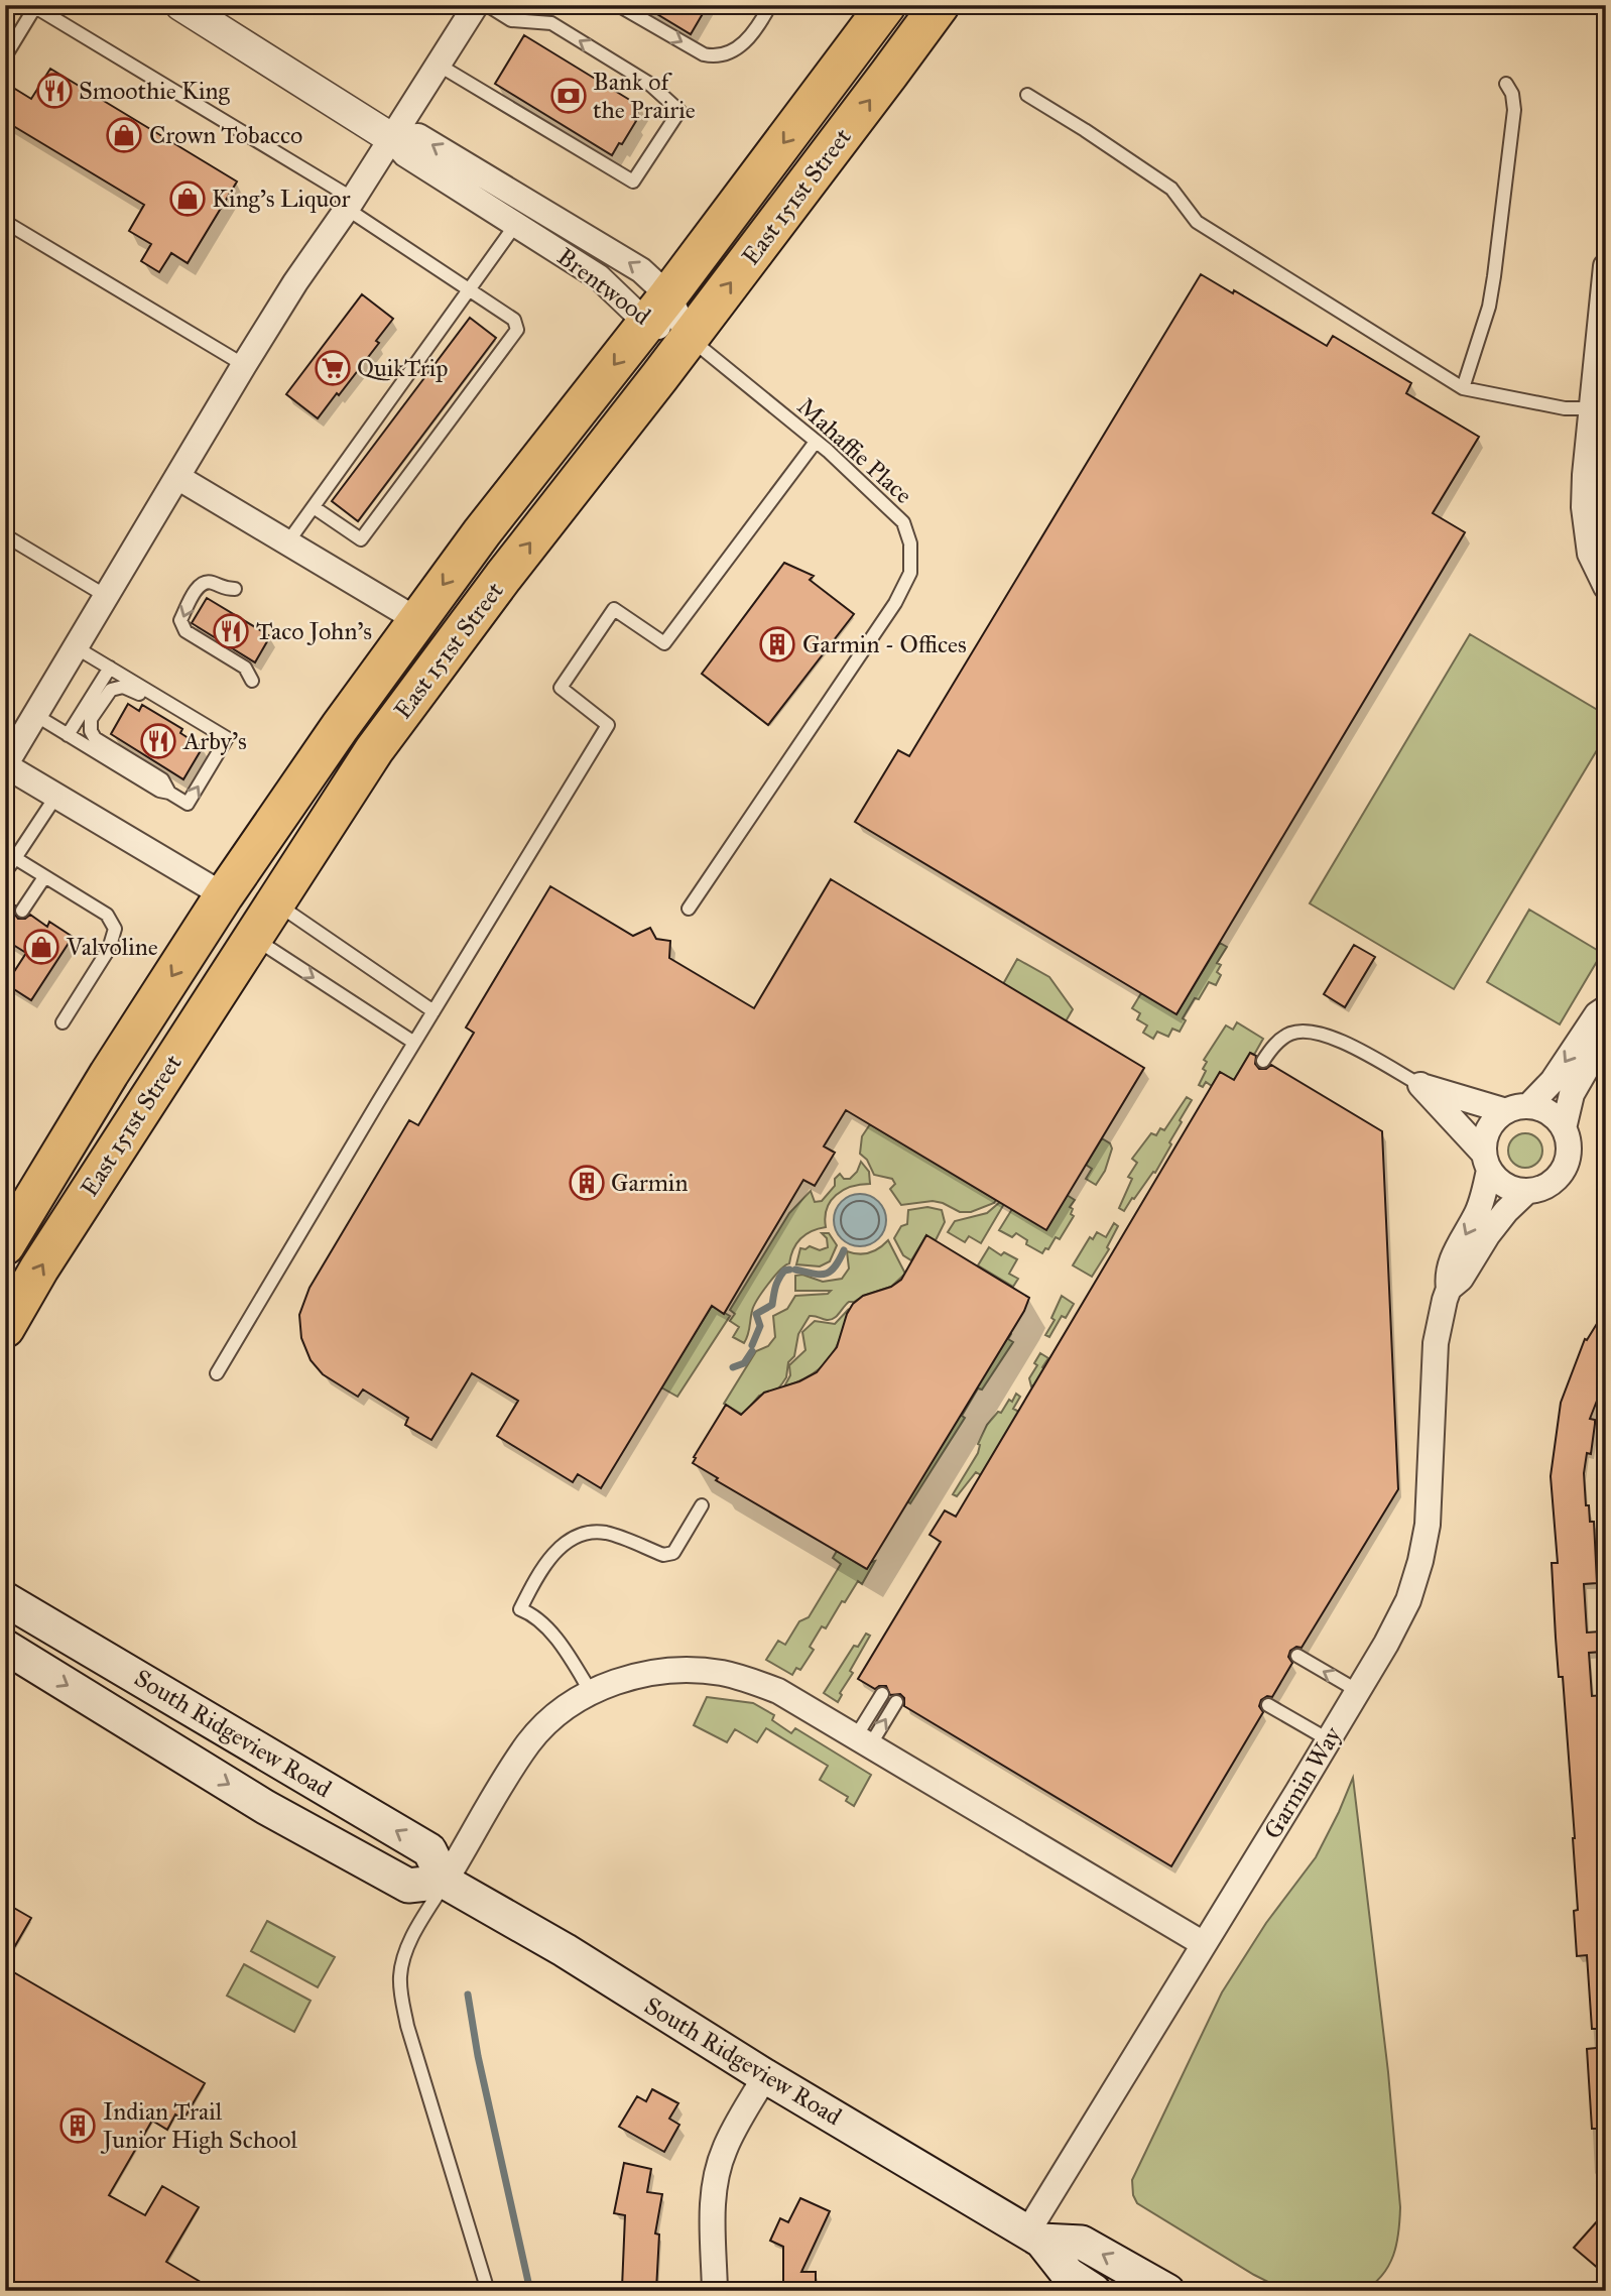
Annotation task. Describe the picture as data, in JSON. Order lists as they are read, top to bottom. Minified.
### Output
{"streets":{"main road":["East 151st Street","South Ridgeview Road"],"street":["Brentwood","Garmin Way"],"lane":["Mahaffie Place"]},"crossings":[["East 151st Street","Brentwood"],["East 151st Street","Mahaffie Place"],["Brentwood","Mahaffie Place"],["South Ridgeview Road","Garmin Way"]],"places":{"restaurant":["Smoothie King","Taco John's","Arby's"],"bank":["Bank of the Prairie"],"shop":["Crown Tobacco","King's Liquor","Valvoline"],"supermarket":["QuikTrip"],"building":["Garmin - Offices","Garmin","Indian Trail Junior High School"]}}
